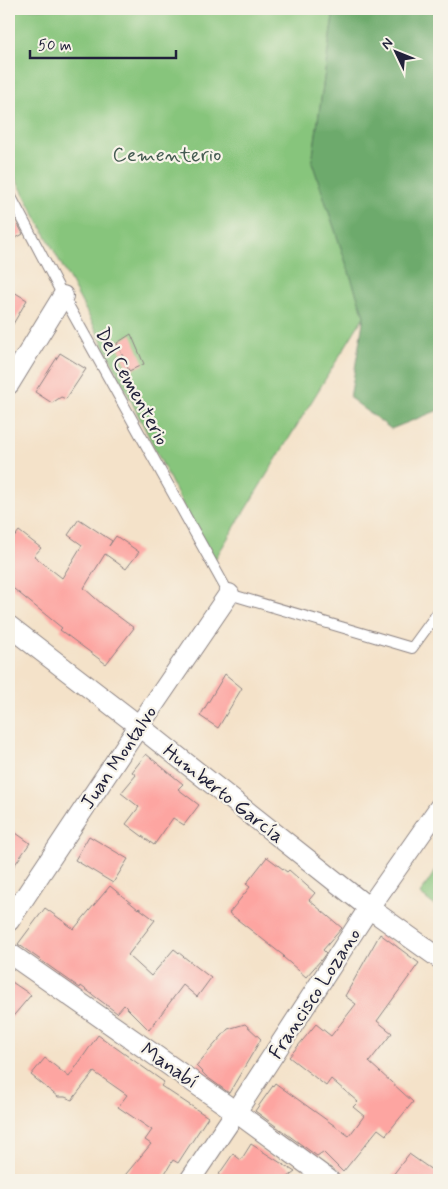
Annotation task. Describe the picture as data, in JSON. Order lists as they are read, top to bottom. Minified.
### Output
{"streets":{"street":["Juan Montalvo","Humberto García","Francisco Lozano","Manabí"],"lane":["Del Cementerio"]},"crossings":[["Del Cementerio","Juan Montalvo"],["Juan Montalvo","Humberto García"],["Humberto García","Francisco Lozano"],["Francisco Lozano","Manabí"]],"parks":["Cementerio"],"scale_bar":"50 m","north":"top left"}
